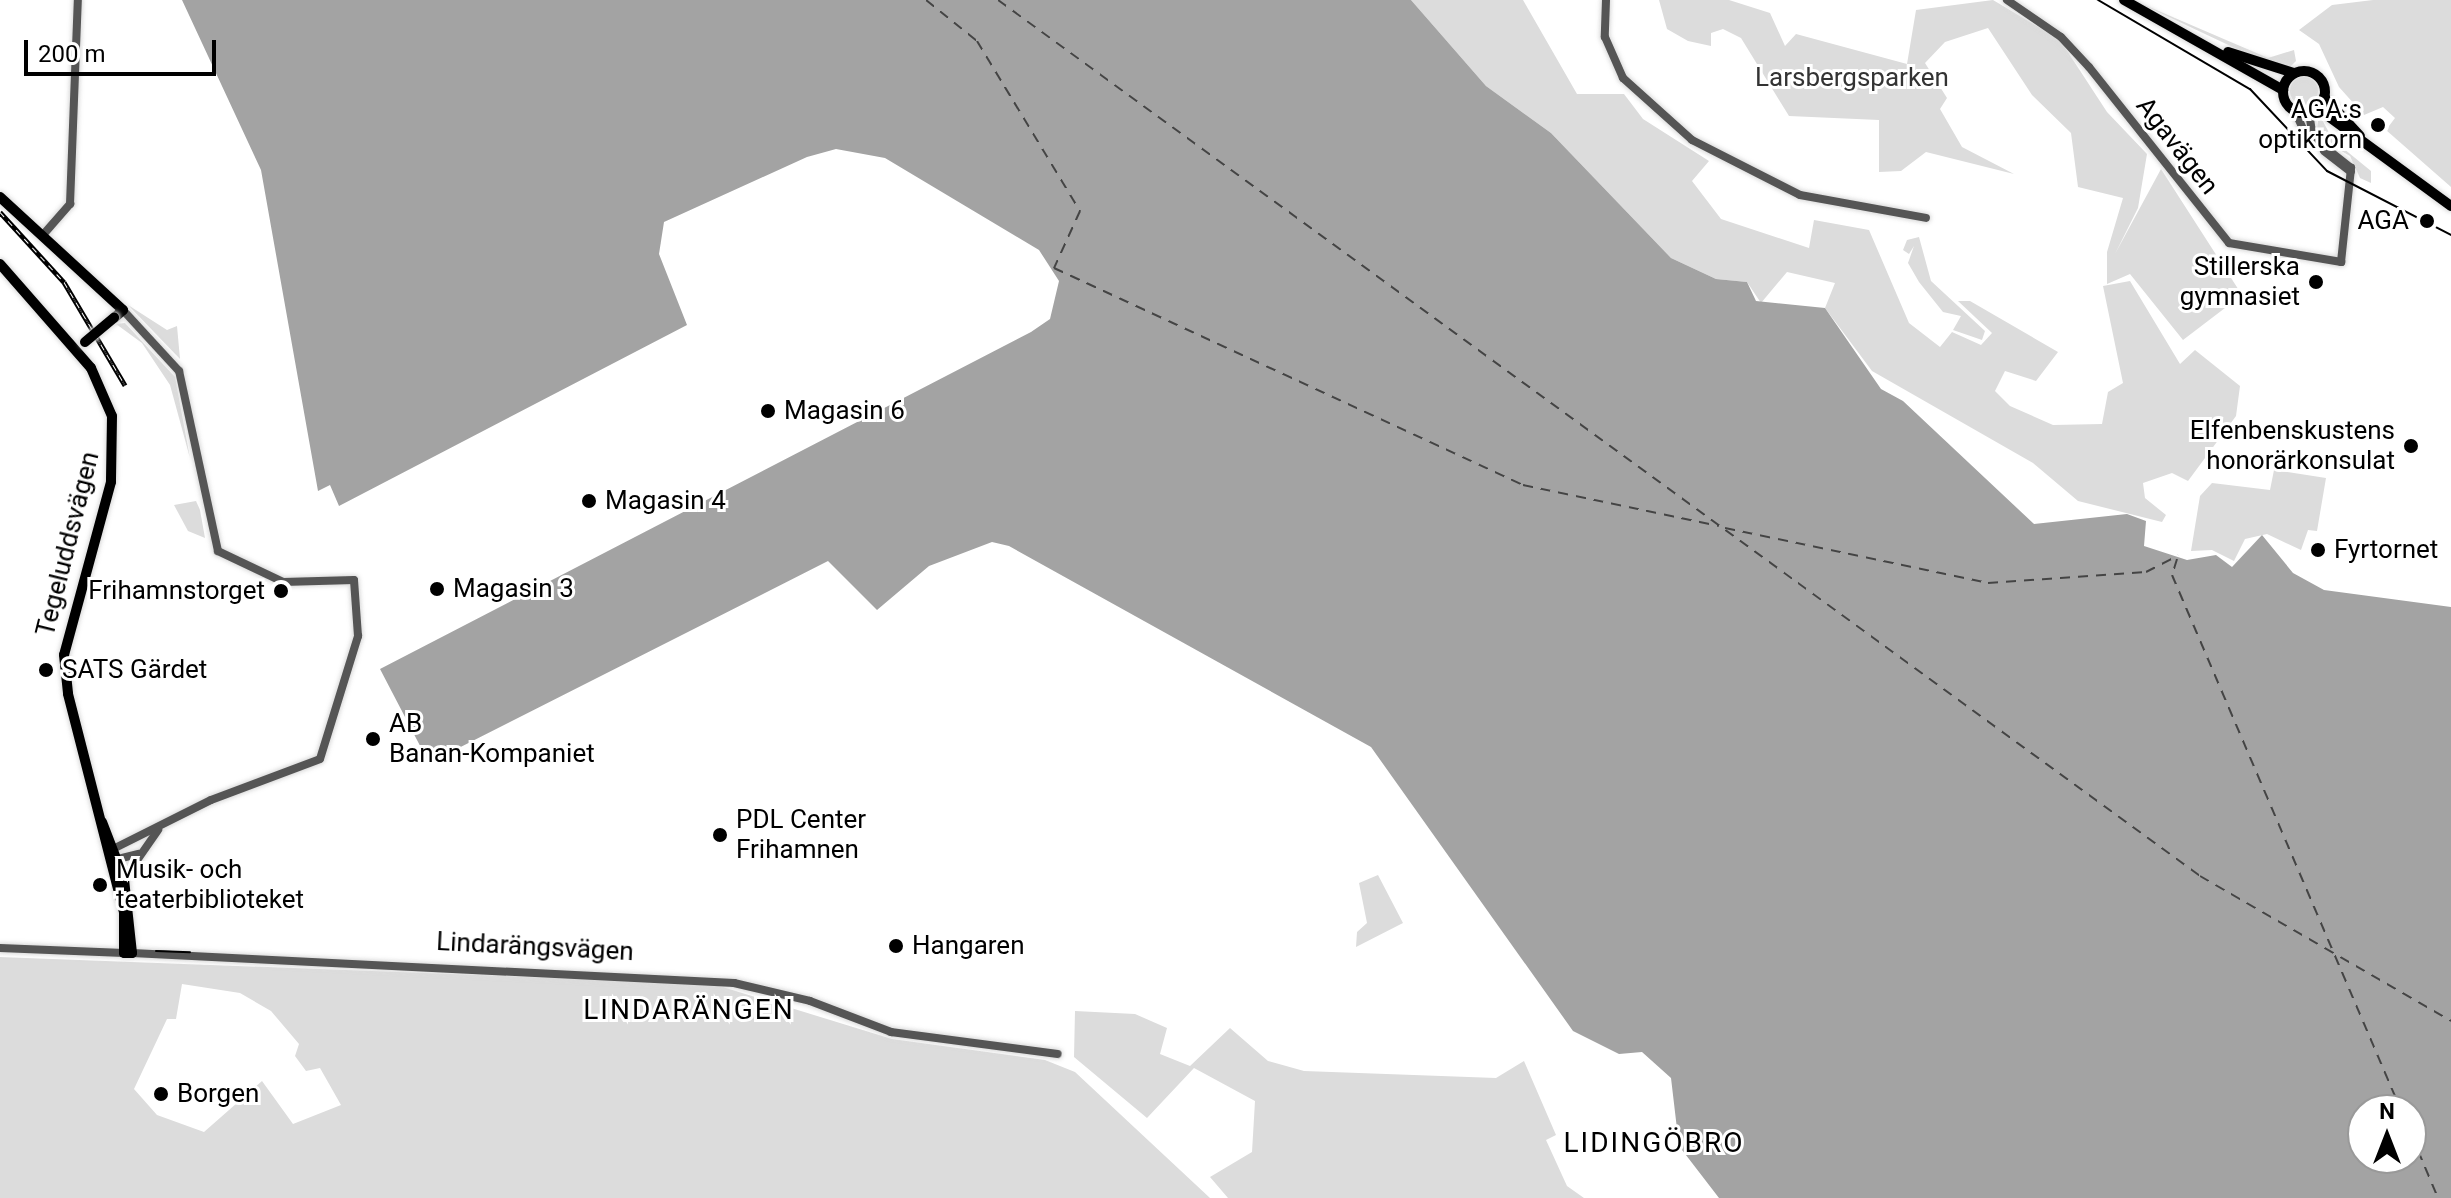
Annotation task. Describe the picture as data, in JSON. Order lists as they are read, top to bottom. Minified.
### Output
{"streets":{"main road":["Tegeluddsvägen"],"street":["Agavägen","Lindarängsvägen"]},"crossings":[["Tegeluddsvägen","Lindarängsvägen"]],"districts":["LINDARÄNGEN","LIDINGÖBRO"],"parks":["Larsbergsparken"],"places":["AGA:s optiktorn","AGA","Stillerska gymnasiet","Magasin 6","Elfenbenskustens honorärkonsulat","Magasin 4","Fyrtornet","Magasin 3","Frihamnstorget","SATS Gärdet","AB Banan-Kompaniet","PDL Center Frihamnen","Musik- och teaterbiblioteket","Hangaren","Borgen"],"scale_bar":"200 m","north":"top"}
